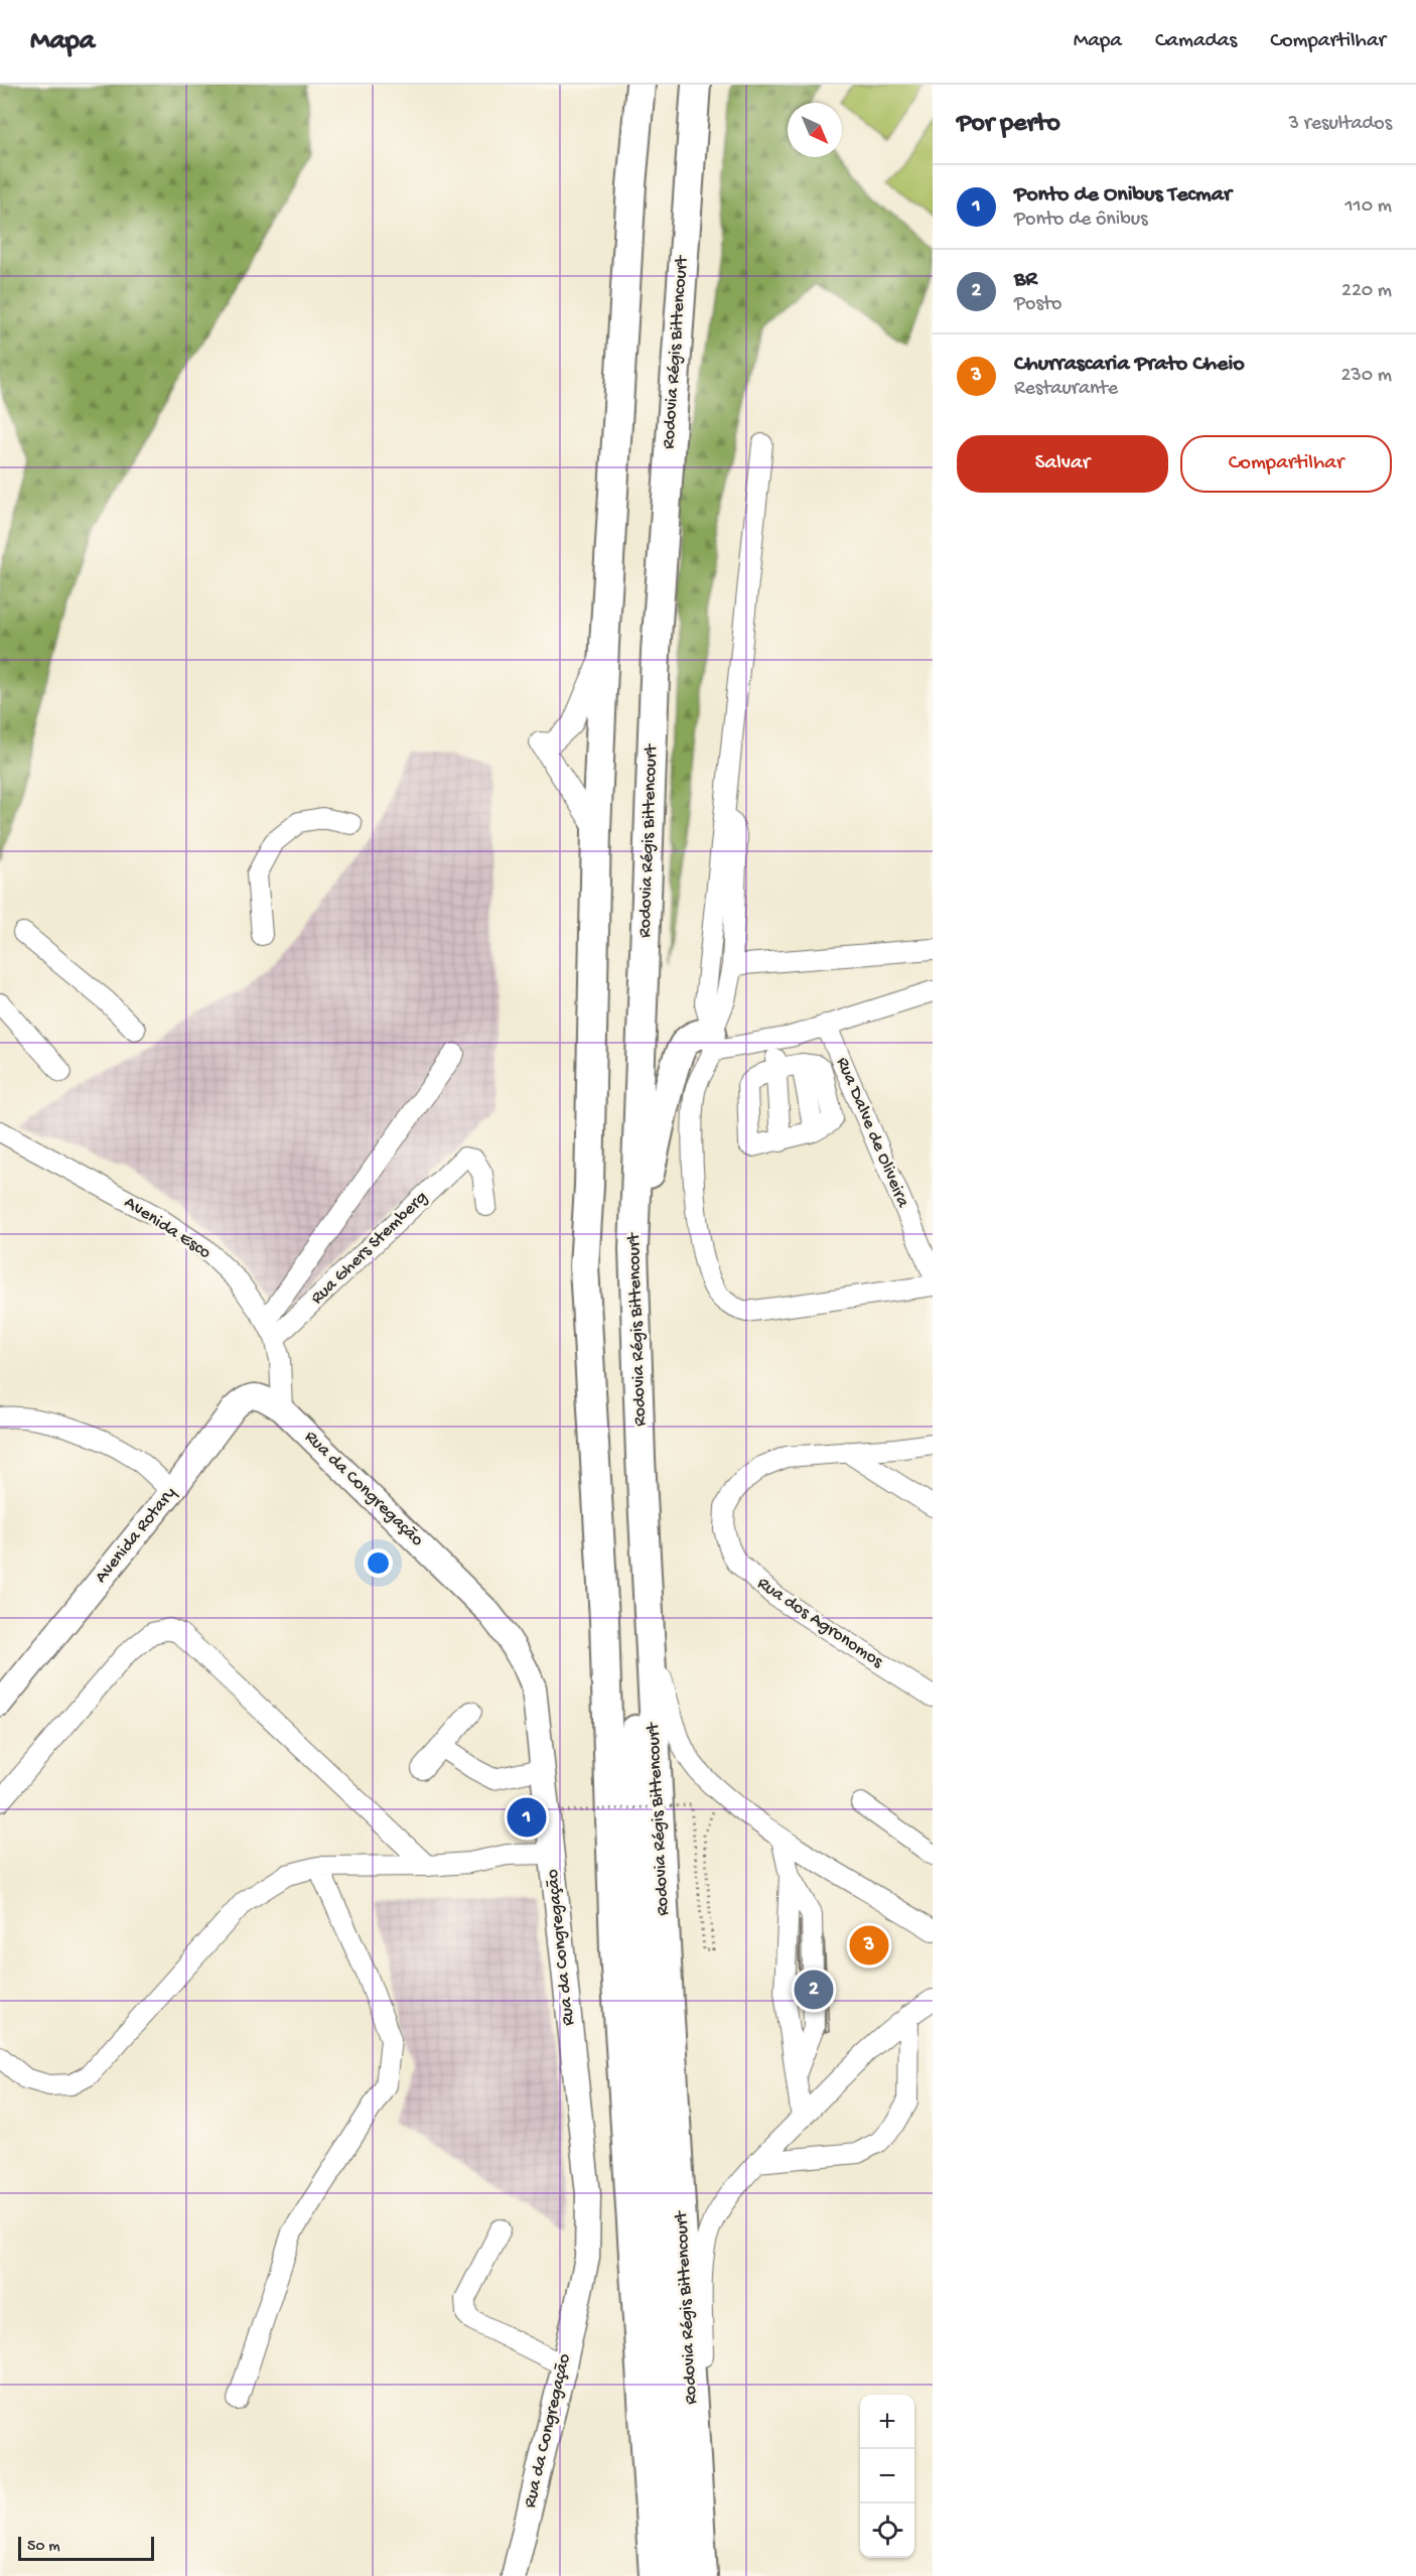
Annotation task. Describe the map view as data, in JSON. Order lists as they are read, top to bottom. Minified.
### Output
{"streets":{"highway":["Rodovia Régis Bittencourt"],"main road":["Rua da Congregação","Avenida Rotary"],"street":["Rua Dalve de Oliveira","Avenida Esco","Rua Ghers Stemberg","Rua dos Agronomos"]},"crossings":[["Avenida Esco","Rua Ghers Stemberg"],["Avenida Esco","Rua da Congregação"],["Avenida Esco","Avenida Rotary"],["Rua da Congregação","Avenida Rotary"]],"scale_bar":"50 m","north":"bottom right","page":{"header":"Mapa","nav":["Mapa","Camadas","Compartilhar"],"heading":["Por perto","3 resultados"],"list":[{"mark":"1","name":"Ponto de Onibus Tecmar","note":"Ponto de ônibus","value":"110 m"},{"mark":"2","name":"BR","note":"Posto","value":"220 m"},{"mark":"3","name":"Churrascaria Prato Cheio","note":"Restaurante","value":"230 m"}],"buttons":["Salvar","Compartilhar"],"pins":["1","3","2"],"map_buttons":["+","−"],"scale":"50 m"}}
